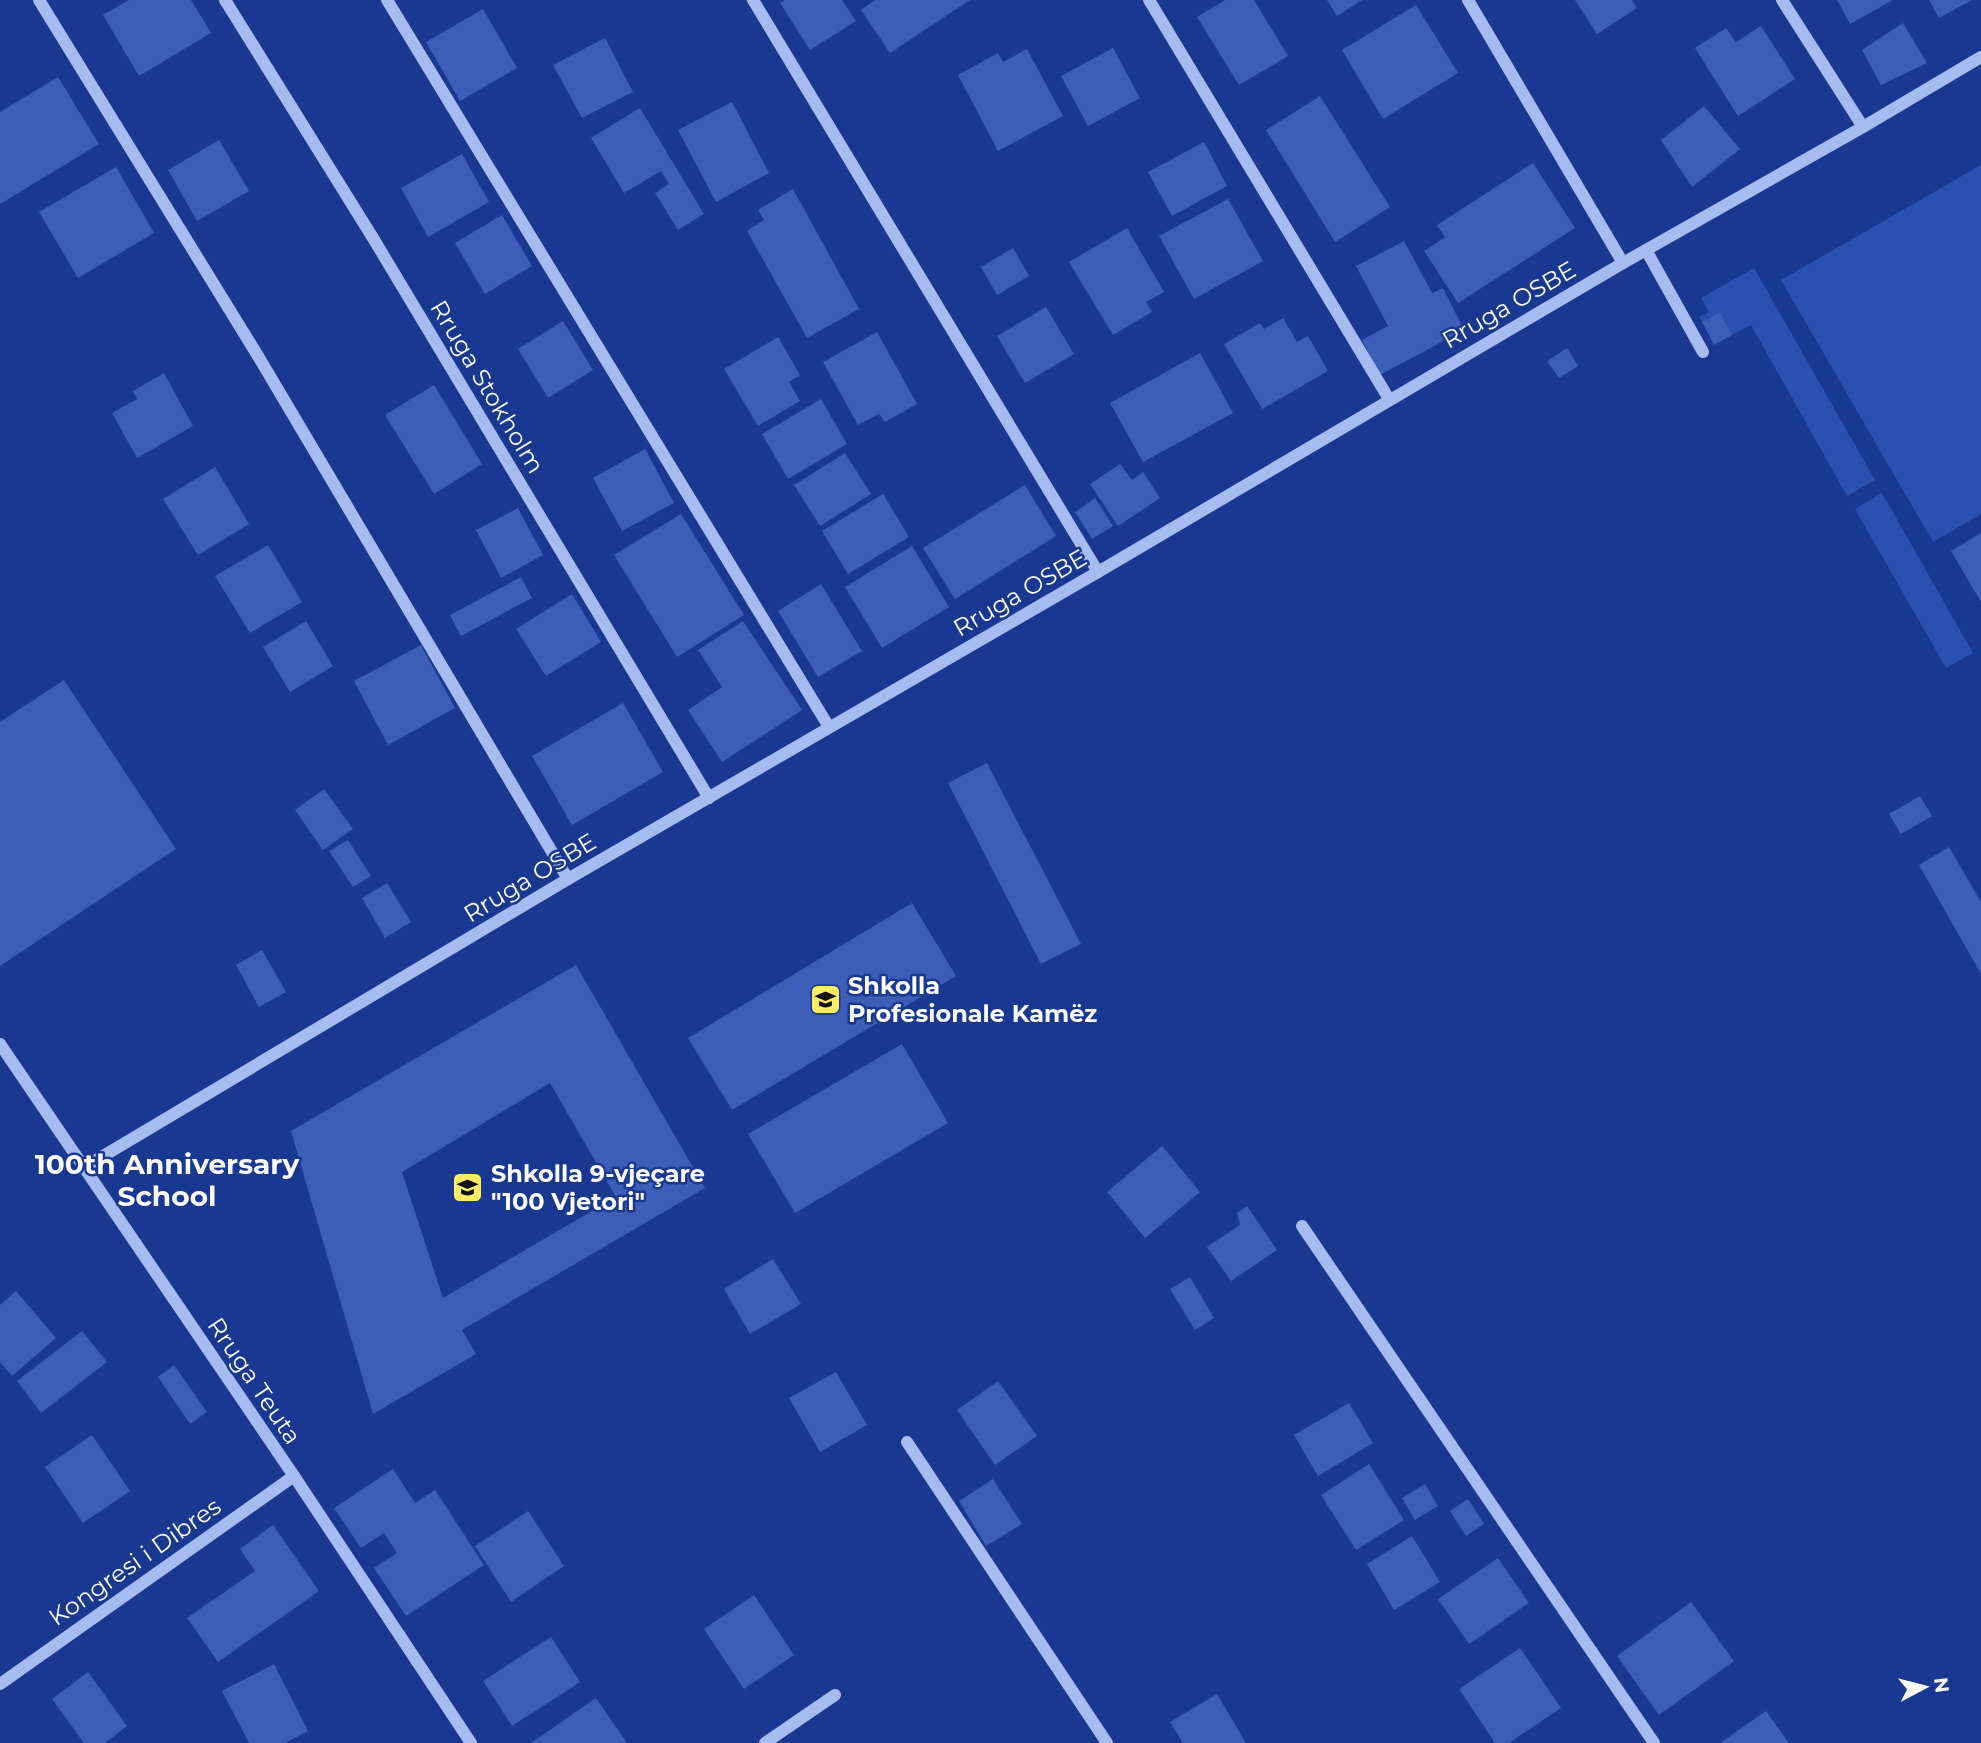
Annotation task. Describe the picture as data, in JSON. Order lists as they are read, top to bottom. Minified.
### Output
{"streets":{"street":["Rruga OSBE","Rruga Stokholm","Rruga Teuta","Kongresi i Dibres"]},"crossings":[["Rruga OSBE","Rruga Stokholm"],["Rruga OSBE","Rruga Teuta"],["Rruga Teuta","Kongresi i Dibres"]],"districts":["100th Anniversary School"],"places":{"school or university":["Shkolla Profesionale Kamëz","Shkolla 9-vjeçare \"100 Vjetori\""]},"north":"right"}
